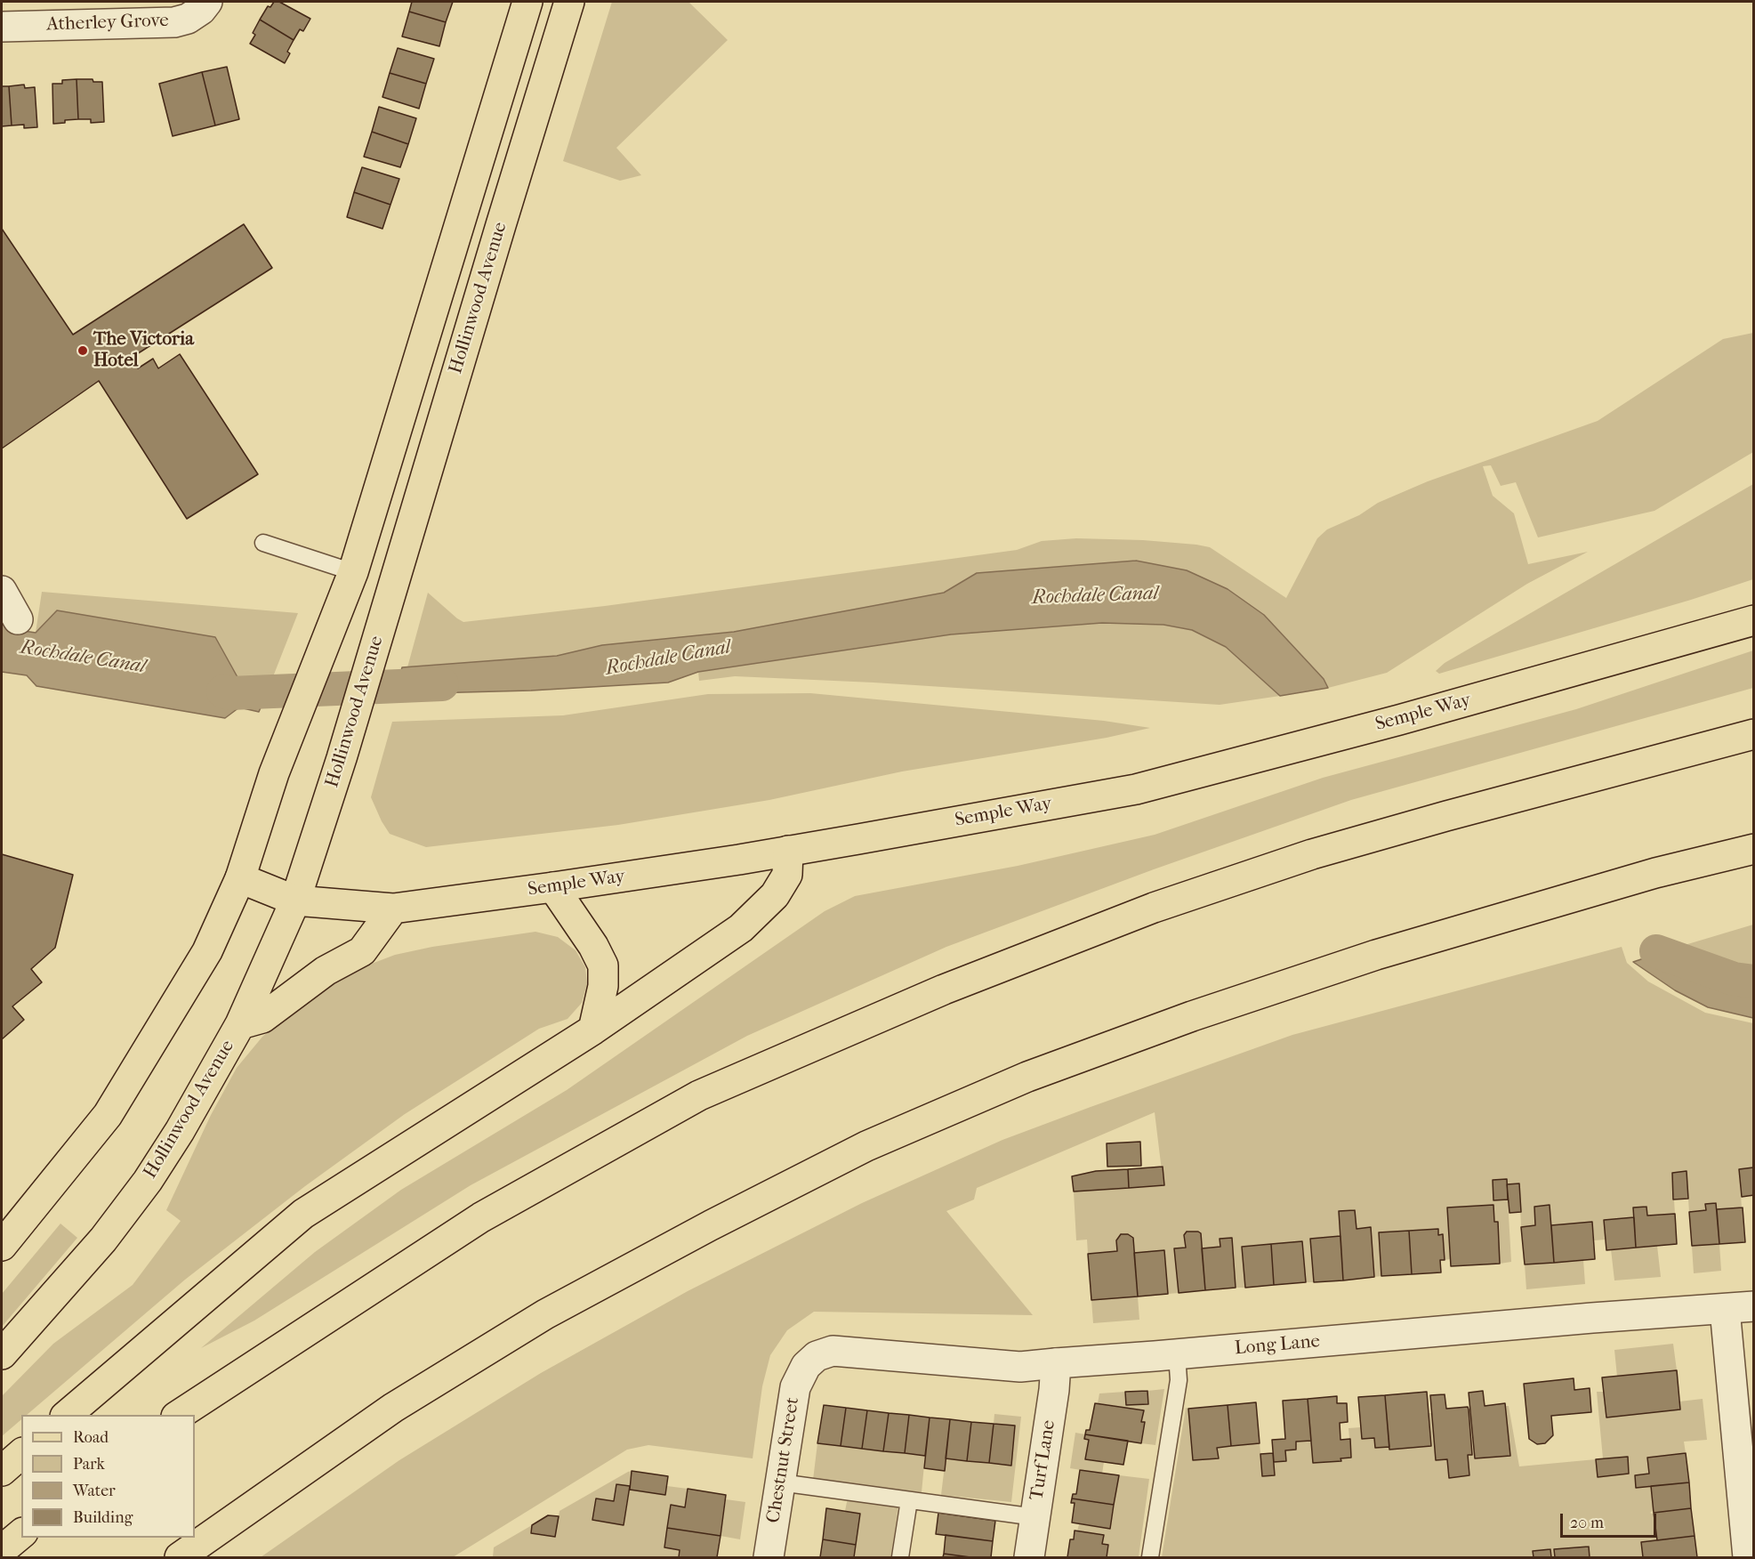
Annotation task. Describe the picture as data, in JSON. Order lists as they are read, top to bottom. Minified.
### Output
{"streets":{"main road":["Hollinwood Avenue","Semple Way"],"street":["Atherley Grove","Long Lane","Chestnut Street","Turf Lane"]},"crossings":[["Hollinwood Avenue","Semple Way"],["Long Lane","Chestnut Street"],["Long Lane","Turf Lane"]],"water":["Rochdale Canal"],"places":["The Victoria Hotel"],"legend":["Road","Park","Water","Building"],"scale_bar":"20 m"}
